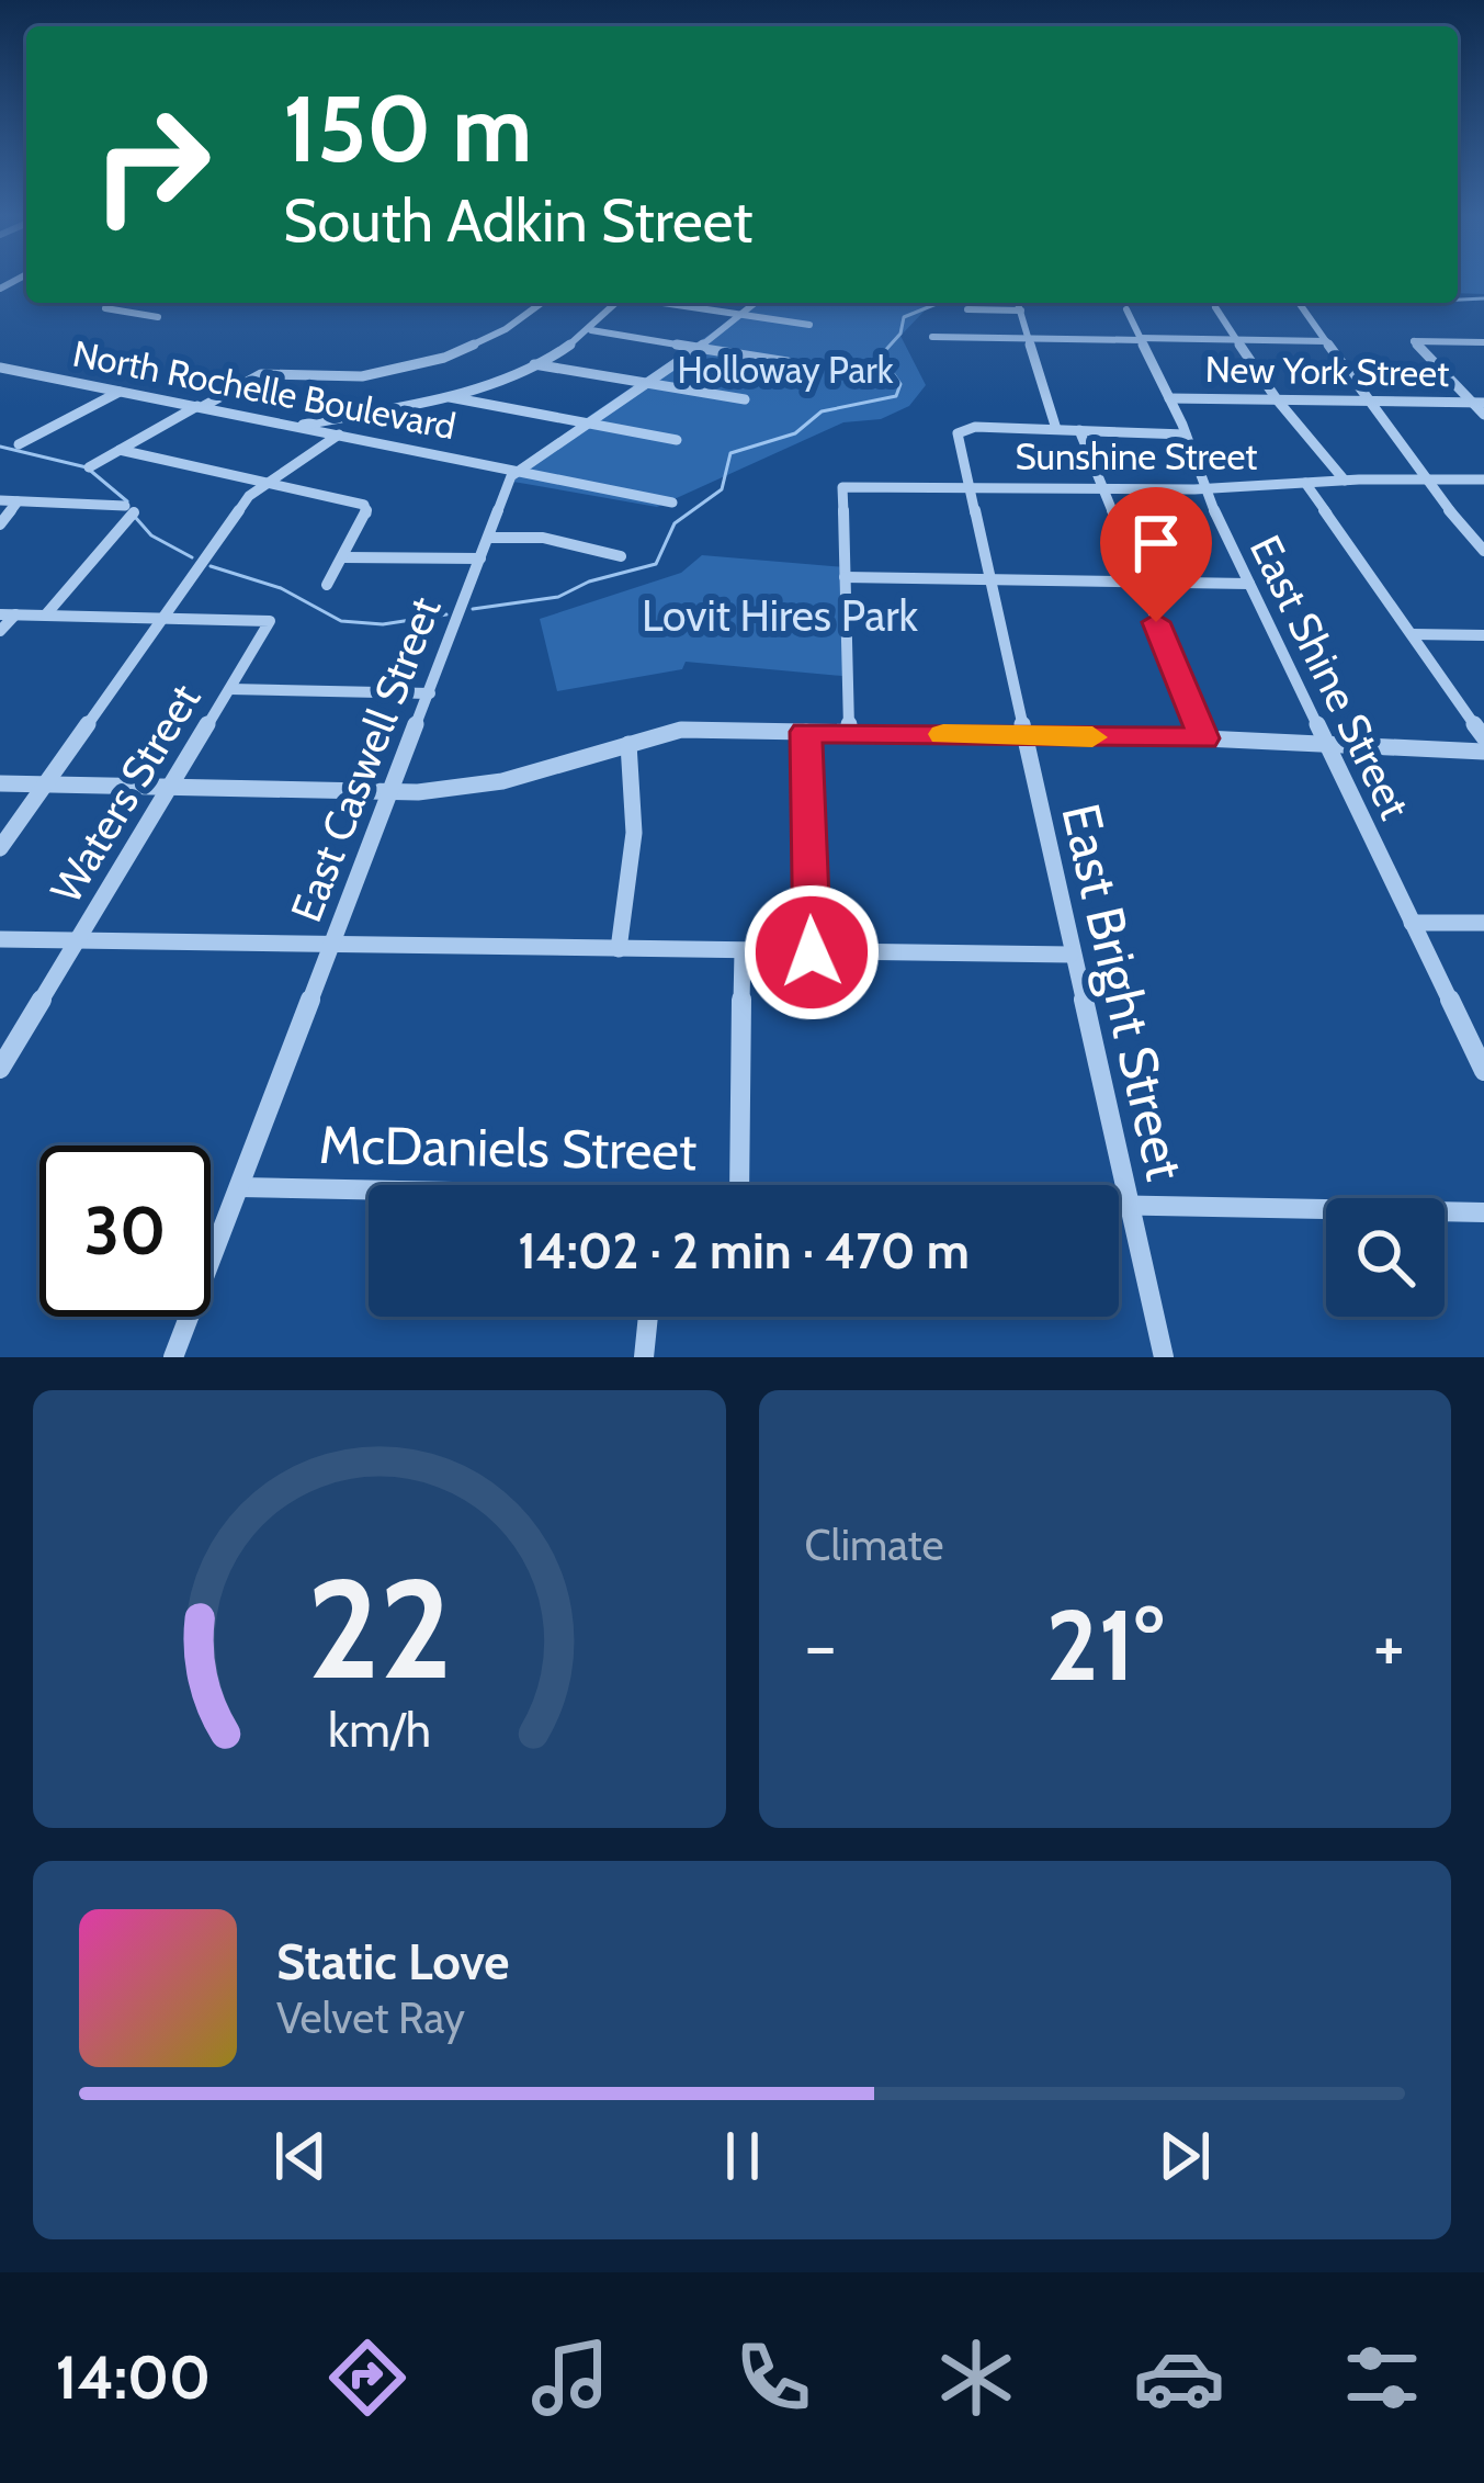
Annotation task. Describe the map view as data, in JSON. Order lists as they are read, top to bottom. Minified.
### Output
{"streets":{"street":["New York Street","North Rochelle Boulevard","Sunshine Street","East Shine Street","East Caswell Street","Waters Street","East Bright Street","McDaniels Street"]},"crossings":[["New York Street","East Shine Street"],["North Rochelle Boulevard","East Caswell Street"],["Sunshine Street","East Shine Street"],["Sunshine Street","East Bright Street"],["East Caswell Street","McDaniels Street"],["East Bright Street","McDaniels Street"]],"parks":["Holloway Park","Lovit Hires Park"],"page":{"turn":["150 m","South Adkin Street"],"limit":"30","trip":"14:02 · 2 min · 470 m","tile":"Climate","heat":["−","21°","+"],"song":["Static Love","Velvet Ray"],"tabs":"14:00","gauge":["22","km/h"]}}
